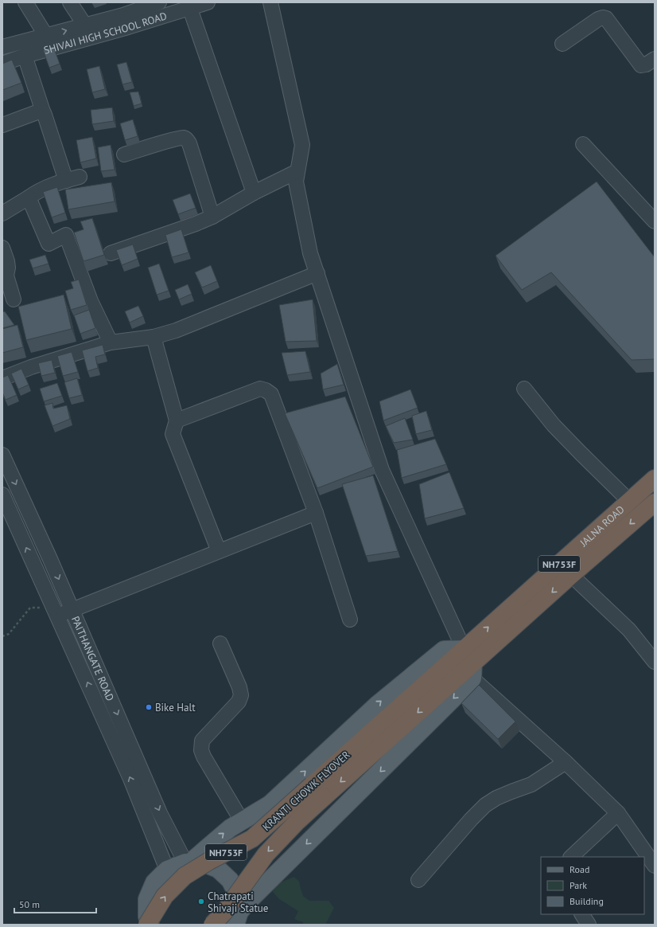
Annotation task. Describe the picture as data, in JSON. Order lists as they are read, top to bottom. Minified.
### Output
{"streets":{"highway":["JALNA ROAD","NH753F","KRANTI CHOWK FLYOVER"],"street":["SHIVAJI HIGH SCHOOL ROAD","PAITHANGATE ROAD"]},"crossings":[["JALNA ROAD","KRANTI CHOWK FLYOVER"]],"places":["Bike Halt","Chatrapati Shivaji Statue"],"legend":["Road","Park","Building"],"scale_bar":"50 m"}
